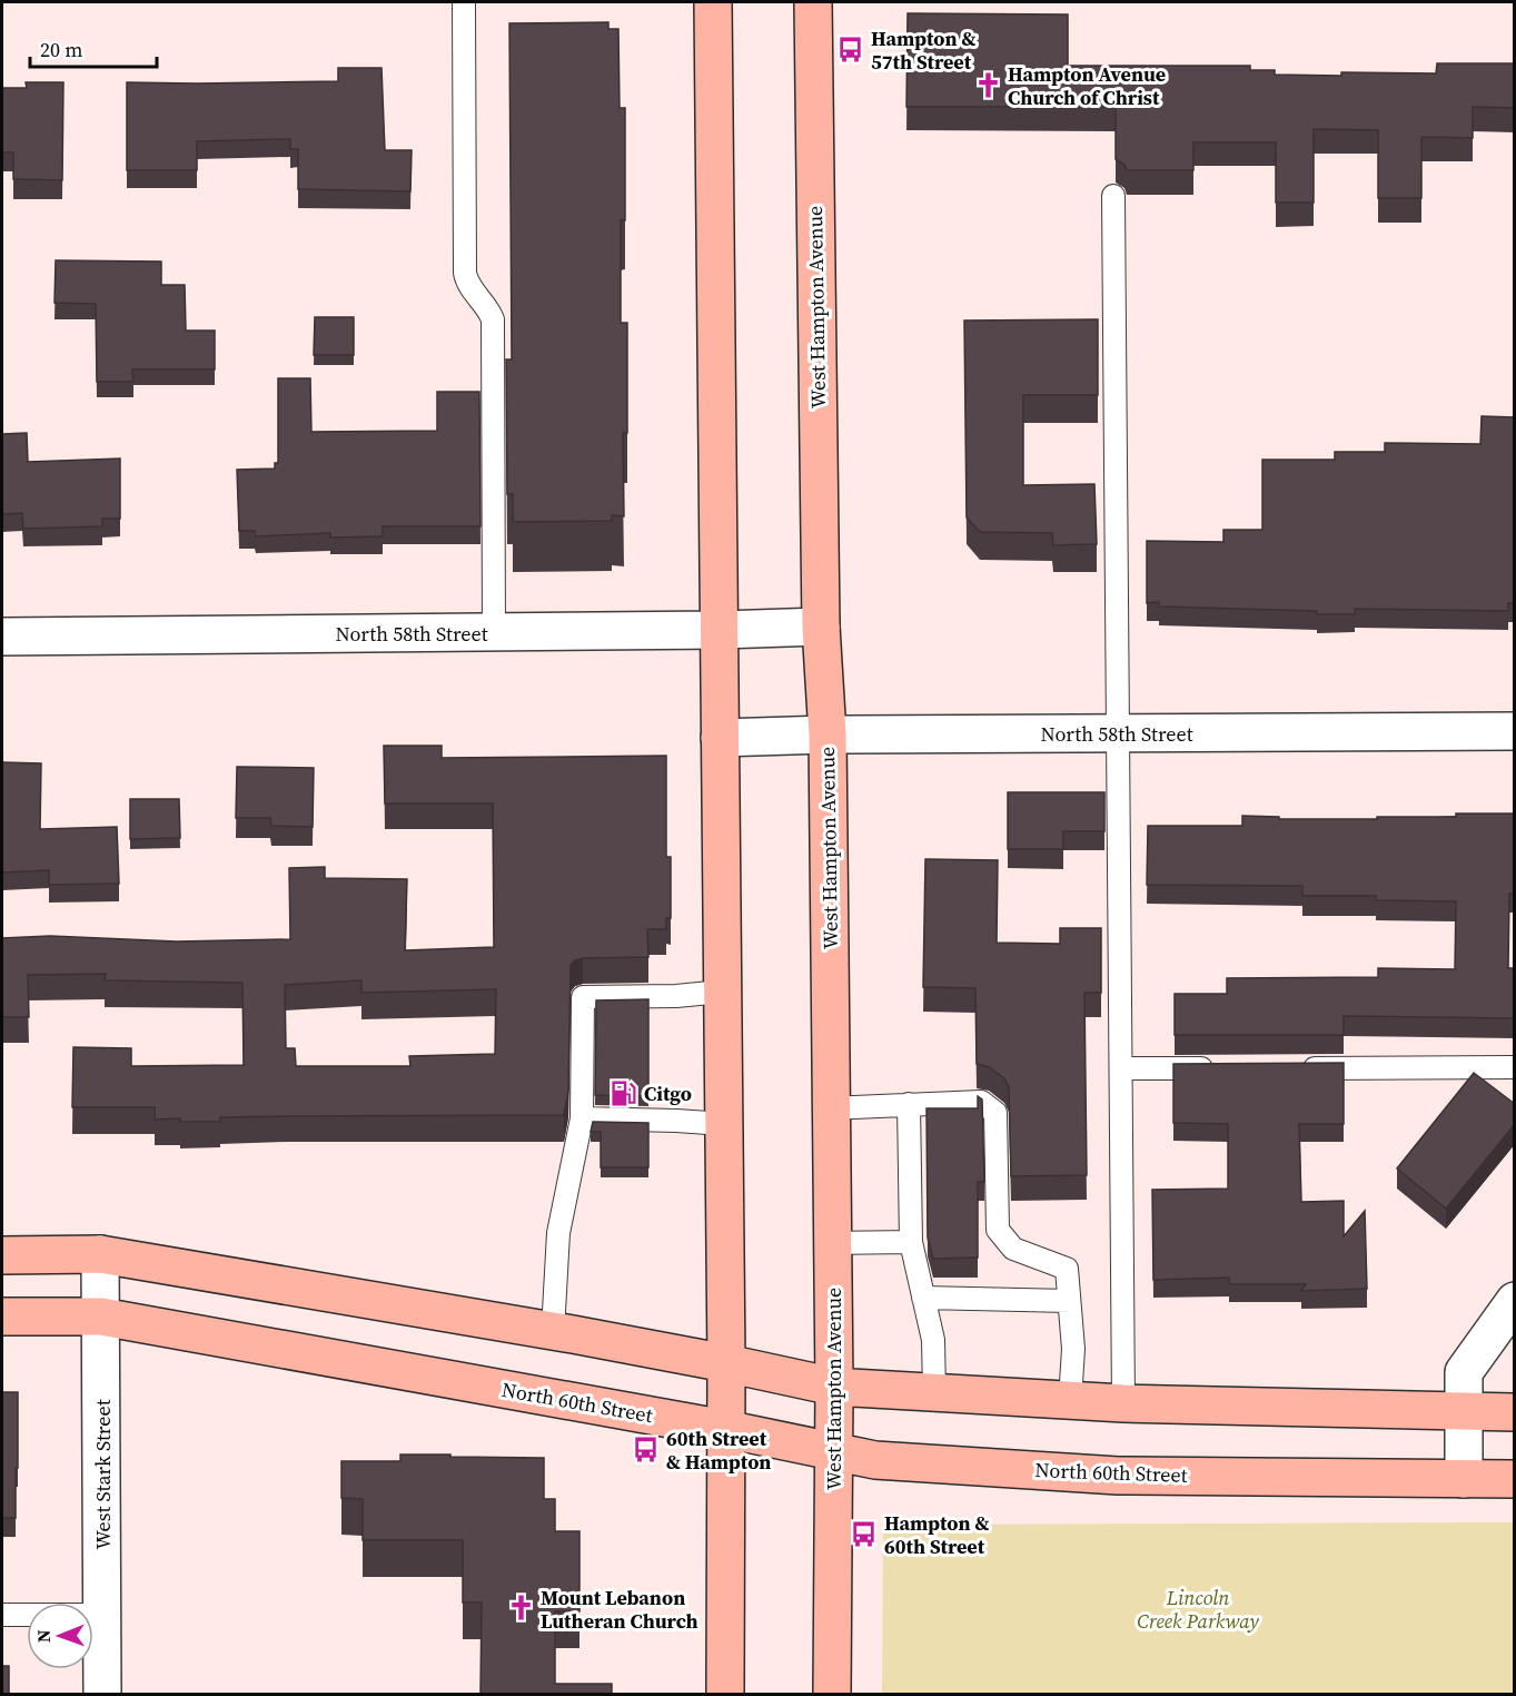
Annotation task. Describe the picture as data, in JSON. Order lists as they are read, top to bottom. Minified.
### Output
{"streets":{"main road":["West Hampton Avenue","North 60th Street"],"street":["North 58th Street","West Stark Street"]},"crossings":[["West Hampton Avenue","North 58th Street"],["West Hampton Avenue","North 60th Street"],["North 60th Street","West Stark Street"]],"parks":["Lincoln Creek Parkway"],"places":{"bus stop":["Hampton & 57th Street","60th Street & Hampton","Hampton & 60th Street"],"church":["Hampton Avenue Church of Christ","Mount Lebanon Lutheran Church"],"fuel station":["Citgo"]},"scale_bar":"20 m","north":"left"}
